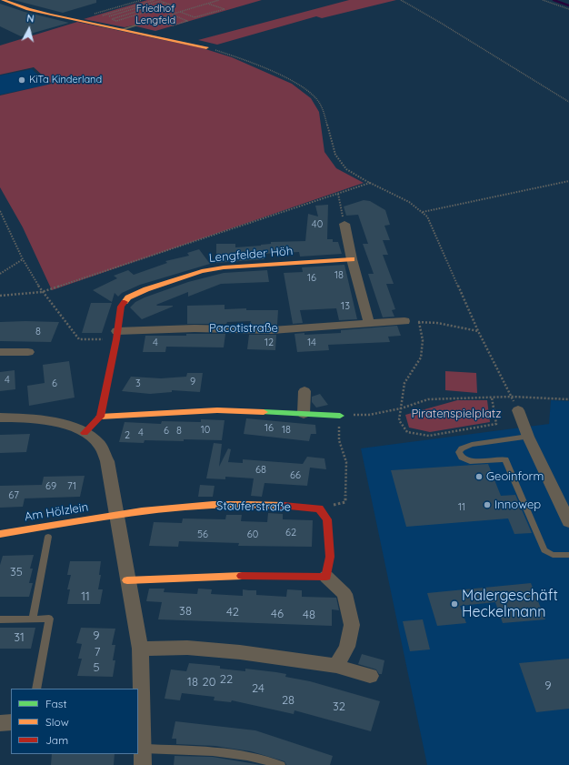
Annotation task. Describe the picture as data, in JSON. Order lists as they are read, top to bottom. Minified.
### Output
{"streets":{"street":["Lengfelder Höh","Pacotistraße","Stauferstraße","Am Hölzlein"]},"crossings":[["Lengfelder Höh","Pacotistraße"],["Stauferstraße","Am Hölzlein"]],"parks":["Friedhof Lengfeld","Piratenspielplatz"],"places":["KiTa Kinderland","Geoinform","Innowep","Malergeschäft Heckelmann"],"house_numbers":["40","18","16","13","8","4","12","14","4","9","6","3","16","10","18","6","8","4","2","68","66","69","71","67","11","62","56","60","35","11","38","42","46","48","9","31","7","5","22","18","20","9","24","28","32"],"legend":["Fast","Slow","Jam"],"north":"top"}
